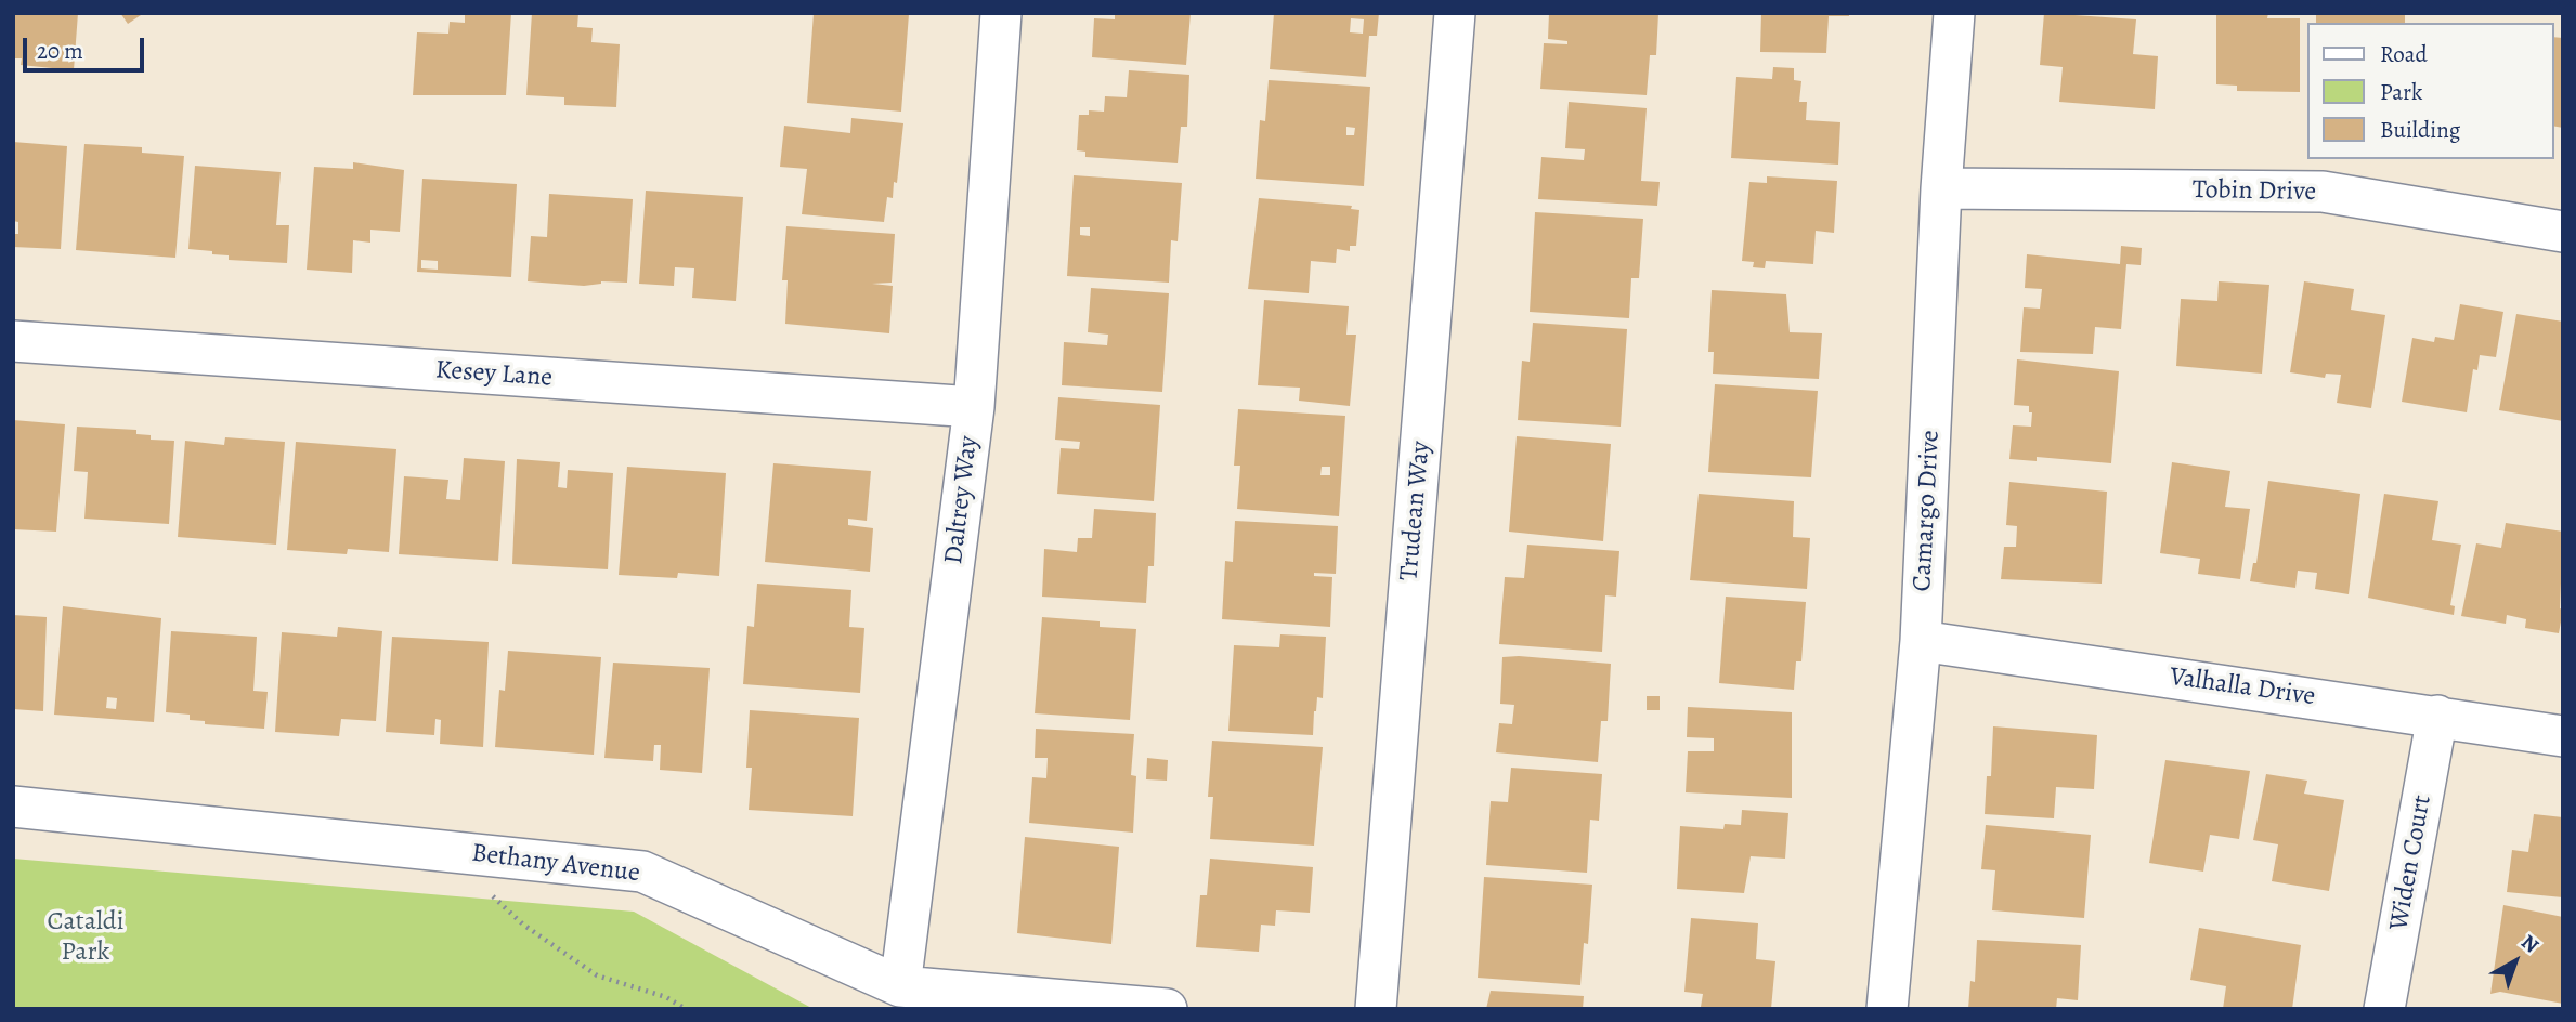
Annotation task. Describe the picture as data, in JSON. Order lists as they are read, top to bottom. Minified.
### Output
{"streets":{"street":["Tobin Drive","Kesey Lane","Daltrey Way","Trudean Way","Camargo Drive","Valhalla Drive","Widen Court","Bethany Avenue"]},"crossings":[["Tobin Drive","Camargo Drive"],["Kesey Lane","Daltrey Way"],["Daltrey Way","Bethany Avenue"],["Camargo Drive","Valhalla Drive"],["Valhalla Drive","Widen Court"]],"parks":["Cataldi Park"],"legend":["Road","Park","Building"],"scale_bar":"20 m","north":"top right"}
